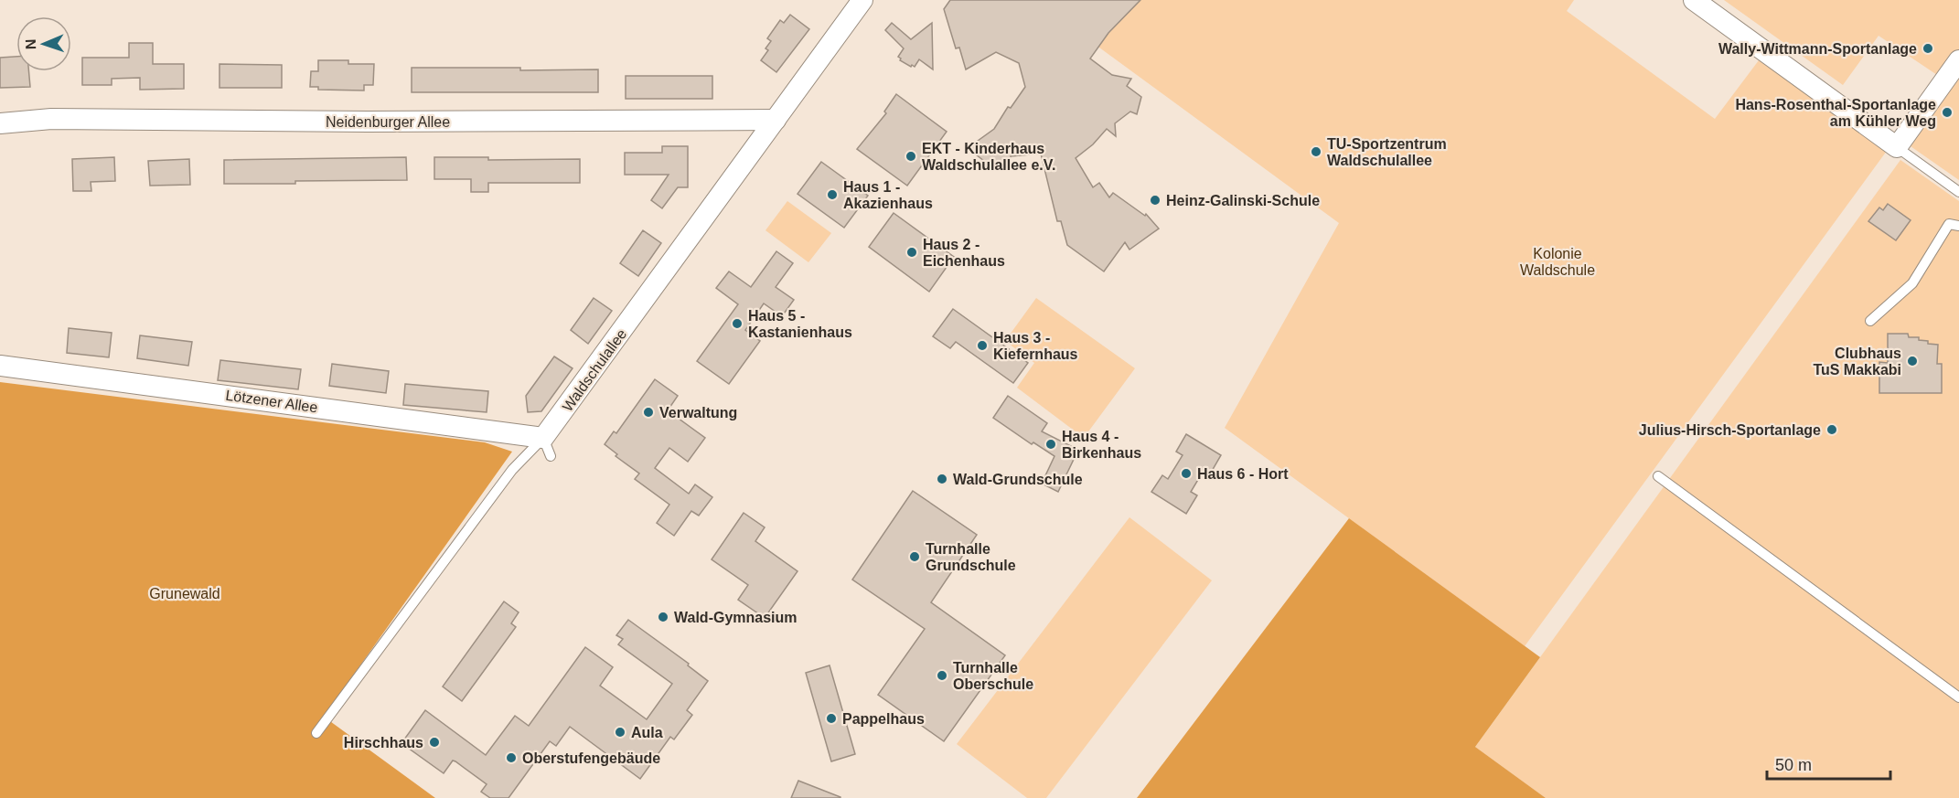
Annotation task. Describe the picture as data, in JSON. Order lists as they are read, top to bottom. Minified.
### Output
{"streets":{"street":["Neidenburger Allee","Waldschulallee","Lötzener Allee"]},"crossings":[["Neidenburger Allee","Waldschulallee"],["Waldschulallee","Lötzener Allee"]],"parks":["Kolonie Waldschule","Grunewald"],"places":["Wally-Wittmann-Sportanlage","Hans-Rosenthal-Sportanlage am Kühler Weg","TU-Sportzentrum Waldschulallee","EKT - Kinderhaus Waldschulallee e.V.","Haus 1 - Akazienhaus","Heinz-Galinski-Schule","Haus 2 - Eichenhaus","Haus 5 - Kastanienhaus","Haus 3 - Kiefernhaus","Clubhaus TuS Makkabi","Verwaltung","Julius-Hirsch-Sportanlage","Haus 4 - Birkenhaus","Haus 6 - Hort","Wald-Grundschule","Turnhalle Grundschule","Wald-Gymnasium","Turnhalle Oberschule","Pappelhaus","Aula","Hirschhaus","Oberstufengebäude"],"scale_bar":"50 m","north":"left"}
